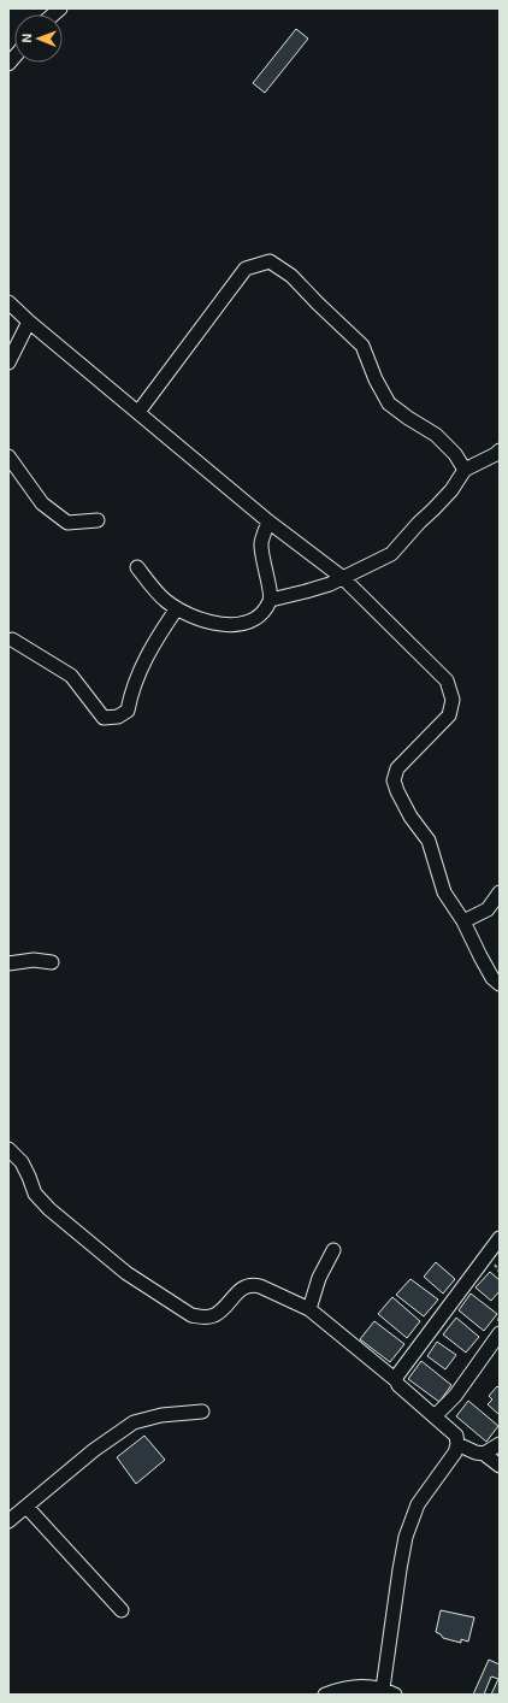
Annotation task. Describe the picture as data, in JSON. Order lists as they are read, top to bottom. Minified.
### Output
{"north":"left"}
